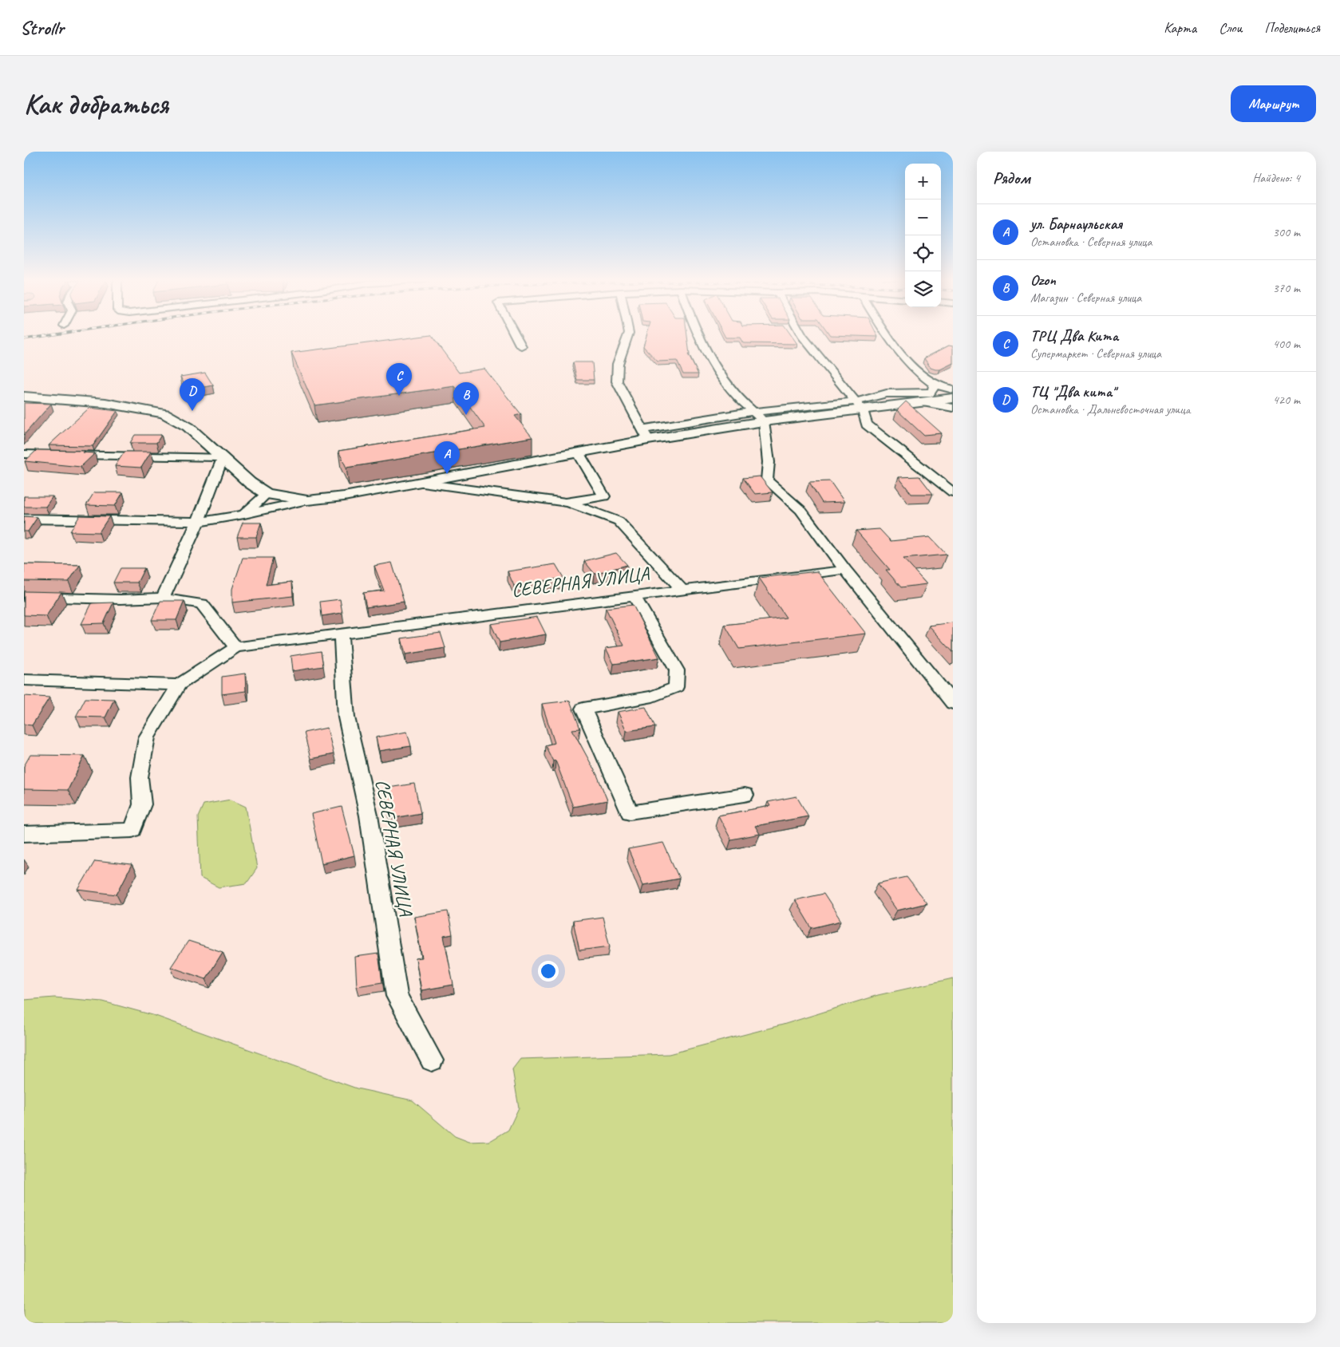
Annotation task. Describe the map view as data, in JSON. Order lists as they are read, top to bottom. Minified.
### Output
{"streets":{"street":["СЕВЕРНАЯ УЛИЦА"]},"page":{"header":"Strollr","nav":["Карта","Слои","Поделиться"],"buttons":"Маршрут","title":"Как добраться","heading":["Рядом","Найдено: 4"],"map_buttons":["+","−"],"list":[{"mark":"A","name":"ул. Барнаульская","note":"Остановка · Северная улица","value":"300 m"},{"mark":"B","name":"Ozon","note":"Магазин · Северная улица","value":"370 m"},{"mark":"C","name":"ТРЦ Два Кита","note":"Супермаркет · Северная улица","value":"400 m"},{"mark":"D","name":"ТЦ \"Два кита\"","note":"Остановка · Дальневосточная улица","value":"420 m"}],"pins":["C","D","B","A"]}}
